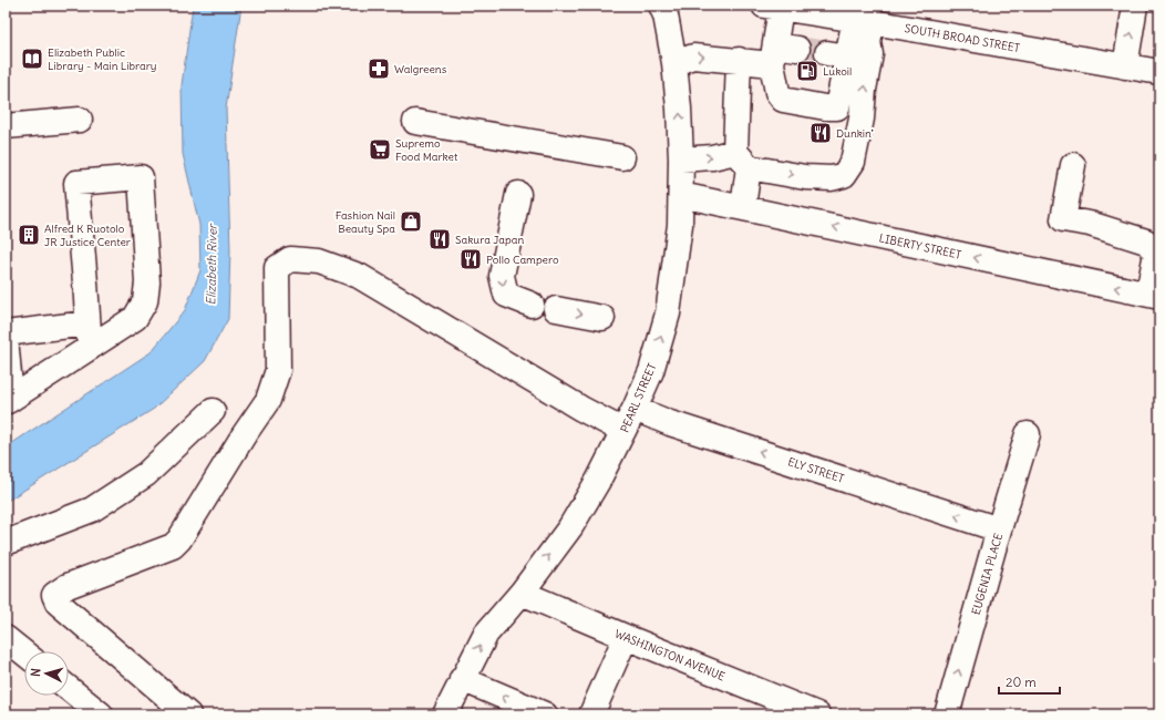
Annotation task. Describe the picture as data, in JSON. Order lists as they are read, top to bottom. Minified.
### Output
{"streets":{"street":["SOUTH BROAD STREET","LIBERTY STREET","PEARL STREET","ELY STREET","EUGENIA PLACE","WASHINGTON AVENUE"]},"crossings":[["LIBERTY STREET","PEARL STREET"],["PEARL STREET","ELY STREET"],["PEARL STREET","WASHINGTON AVENUE"],["ELY STREET","EUGENIA PLACE"]],"one_way":["LIBERTY STREET","PEARL STREET","ELY STREET","EUGENIA PLACE"],"water":["Elizabeth River"],"places":{"library":["Elizabeth Public Library - Main Library"],"pharmacy":["Walgreens"],"fuel station":["Lukoil"],"restaurant":["Dunkin'","Sakura Japan","Pollo Campero"],"supermarket":["Supremo Food Market"],"shop":["Fashion Nail Beauty Spa"],"building":["Alfred K Ruotolo JR Justice Center"]},"scale_bar":"20 m","north":"left"}
